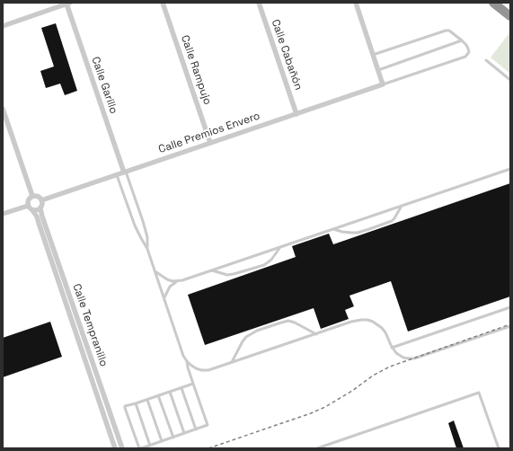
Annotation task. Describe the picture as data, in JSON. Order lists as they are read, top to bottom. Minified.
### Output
{"streets":{"street":["Calle Cabañón","Calle Rampujo","Calle Garillo","Calle Premios Envero","Calle Tempranillo"]},"crossings":[["Calle Cabañón","Calle Premios Envero"],["Calle Rampujo","Calle Premios Envero"],["Calle Garillo","Calle Premios Envero"],["Calle Premios Envero","Calle Tempranillo"]]}
